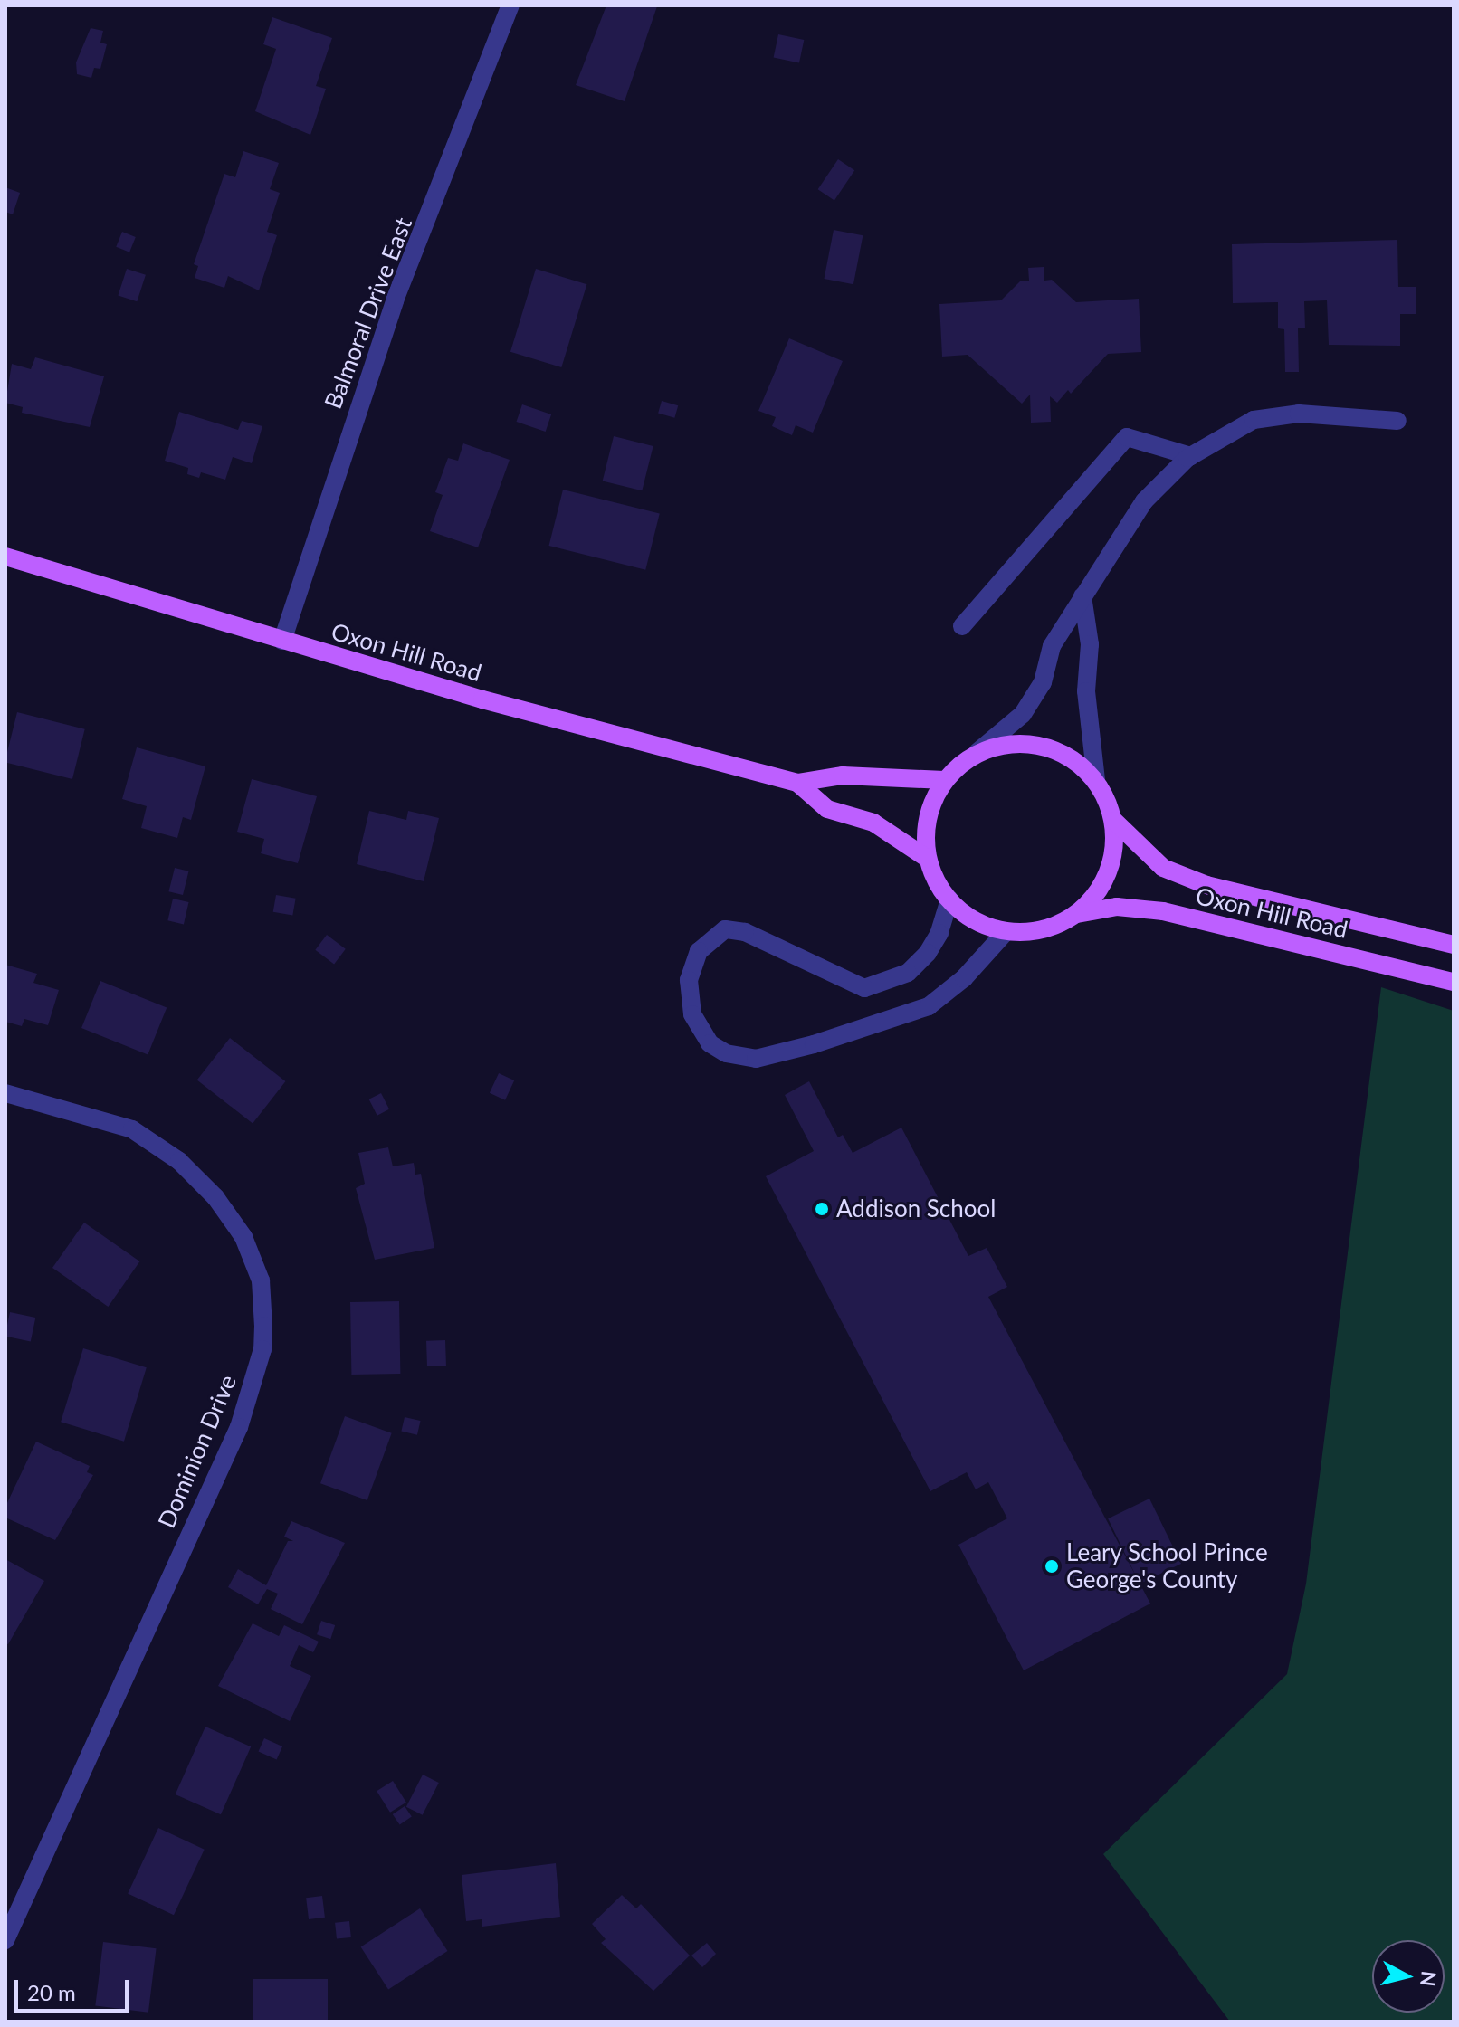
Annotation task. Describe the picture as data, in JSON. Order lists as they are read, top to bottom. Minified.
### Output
{"streets":{"main road":["Oxon Hill Road"],"street":["Balmoral Drive East","Dominion Drive"]},"crossings":[["Balmoral Drive East","Oxon Hill Road"]],"places":["Addison School","Leary School Prince George's County"],"scale_bar":"20 m","north":"right"}
